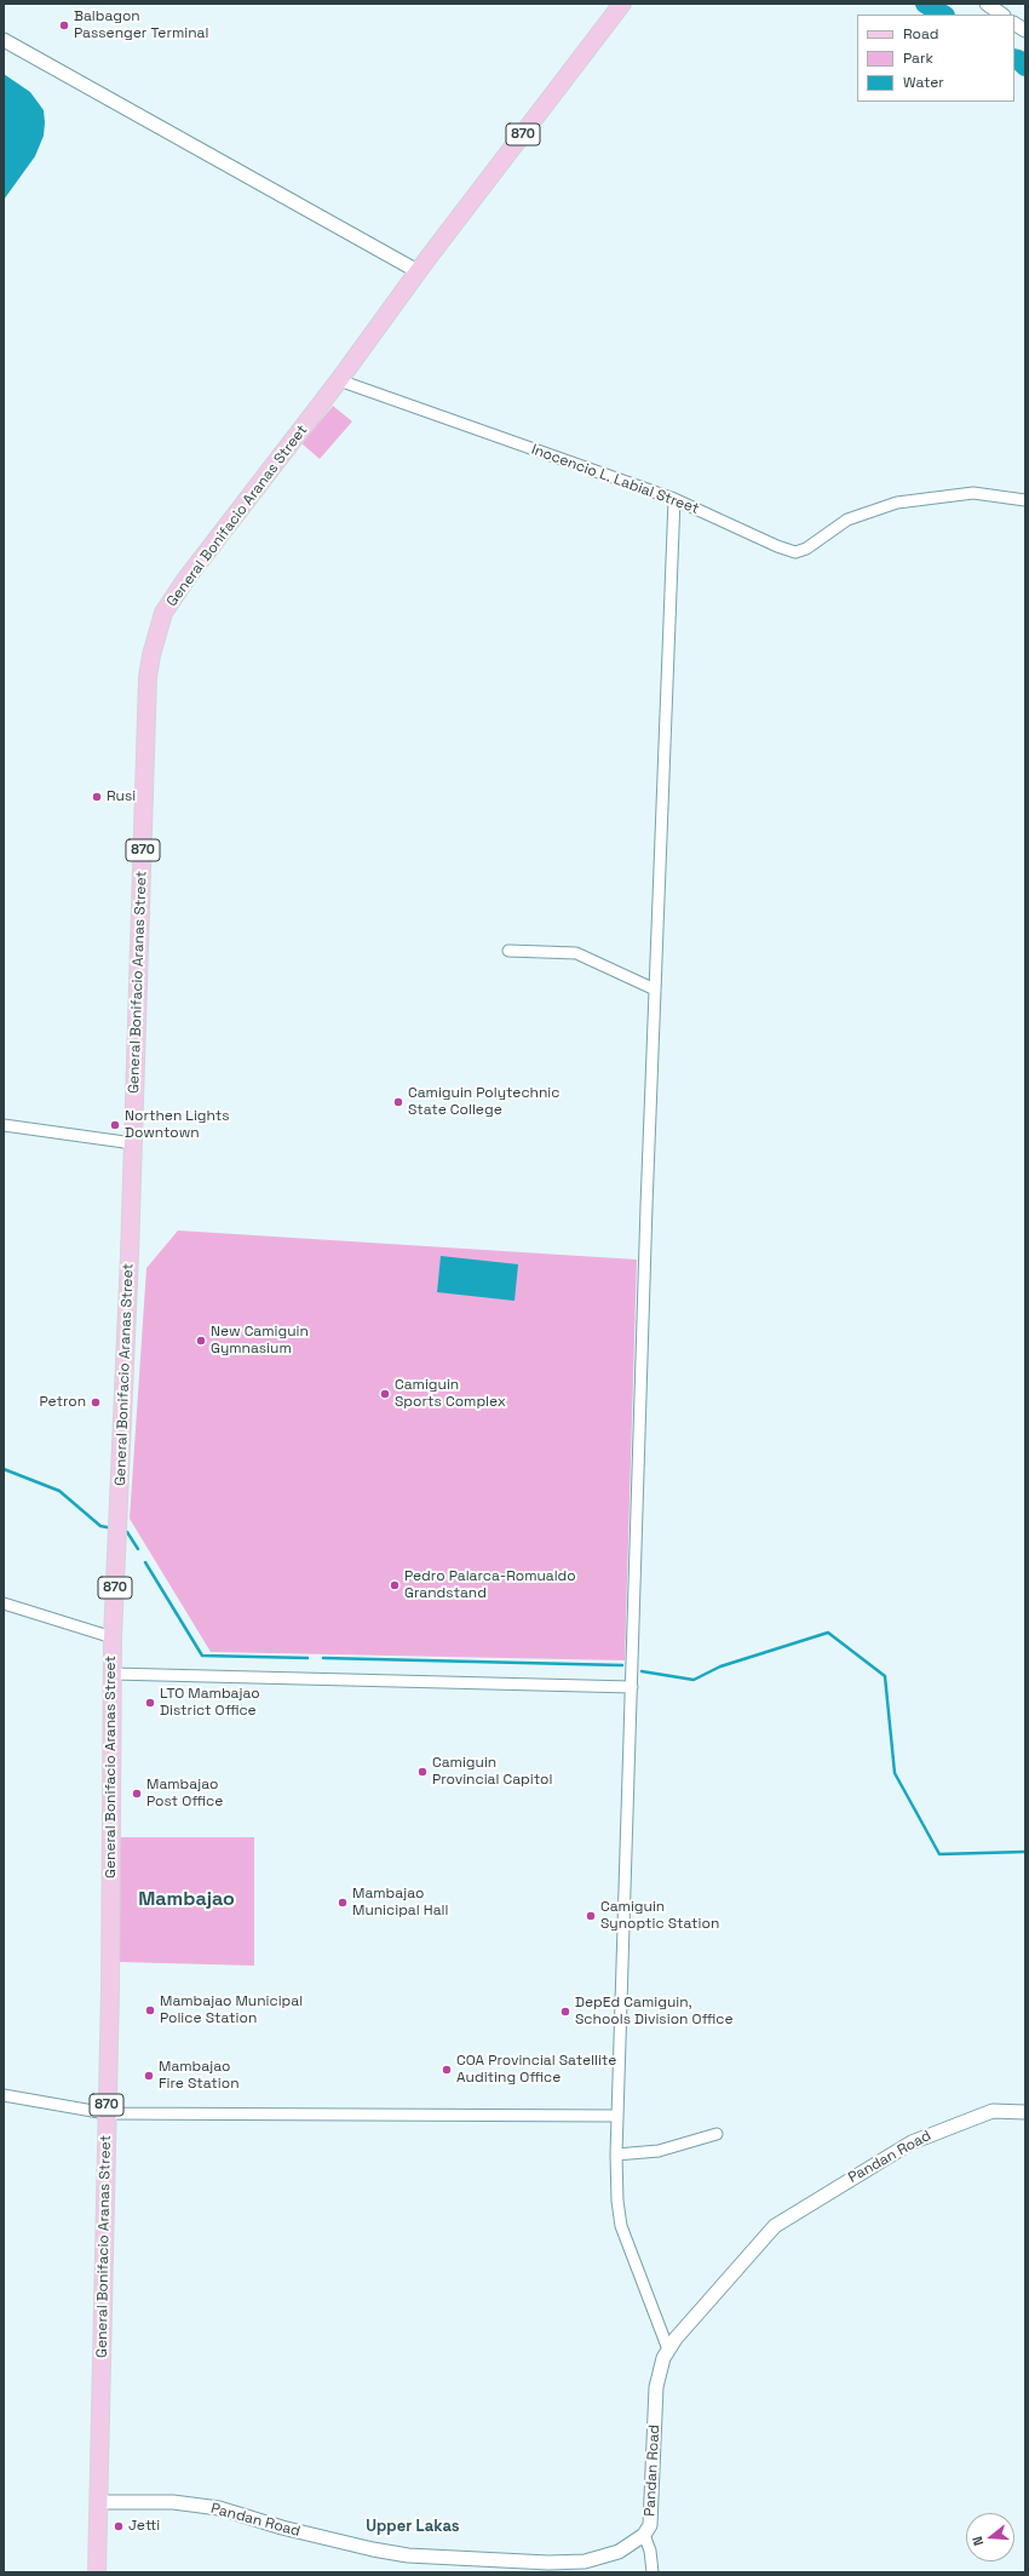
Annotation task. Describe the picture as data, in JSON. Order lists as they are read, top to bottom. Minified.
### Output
{"streets":{"main road":["870","General Bonifacio Aranas Street"],"street":["Inocencio L. Labial Street","Pandan Road"]},"crossings":[["870","General Bonifacio Aranas Street"],["Inocencio L. Labial Street","General Bonifacio Aranas Street"],["General Bonifacio Aranas Street","Pandan Road"]],"districts":["Mambajao","Upper Lakas"],"places":["Balbagon Passenger Terminal","Rusi","Camiguin Polytechnic State College","Northen Lights Downtown","New Camiguin Gymnasium","Camiguin Sports Complex","Petron","Pedro Palarca-Romualdo Grandstand","LTO Mambajao District Office","Camiguin Provincial Capitol","Mambajao Post Office","Mambajao Municipal Hall","Camiguin Synoptic Station","Mambajao Municipal Police Station","DepEd Camiguin, Schools Division Office","COA Provincial Satellite Auditing Office","Mambajao Fire Station","Jetti"],"legend":["Road","Park","Water"],"north":"left"}
